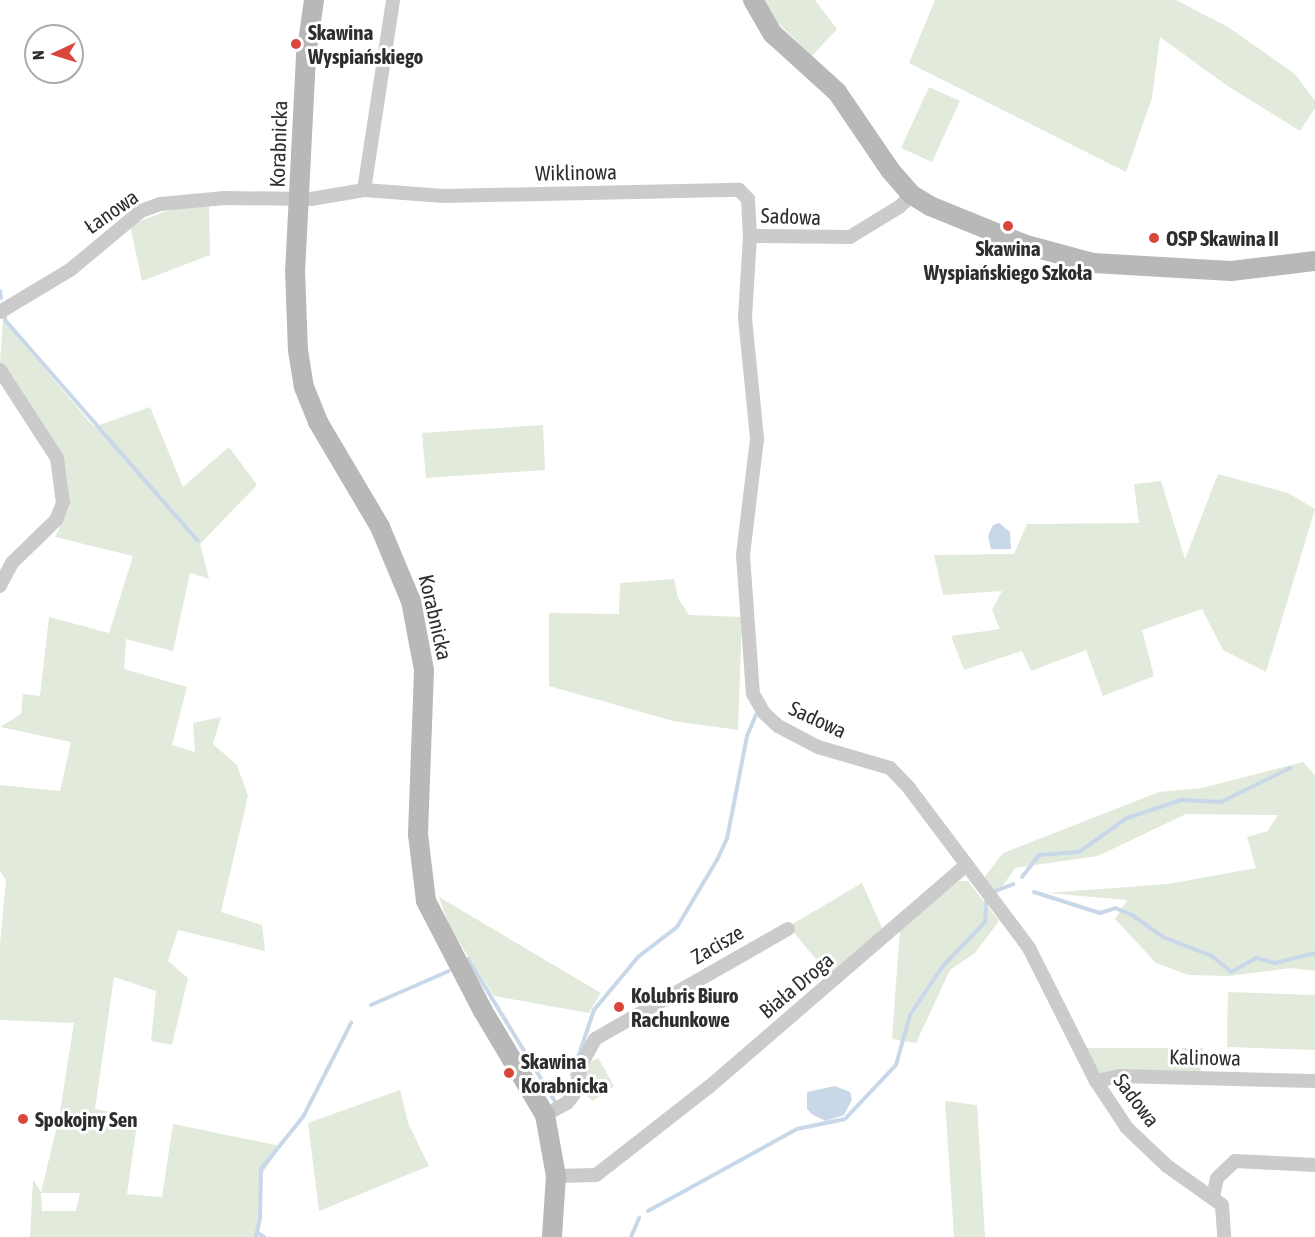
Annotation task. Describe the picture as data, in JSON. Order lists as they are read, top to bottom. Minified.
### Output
{"streets":{"street":["Korabnicka","Wiklinowa","Łanowa","Sadowa","Zacisze","Biała Droga","Kalinowa"]},"crossings":[["Korabnicka","Wiklinowa"],["Korabnicka","Łanowa"],["Korabnicka","Zacisze"],["Korabnicka","Biała Droga"],["Wiklinowa","Łanowa"],["Wiklinowa","Sadowa"],["Sadowa","Biała Droga"],["Sadowa","Kalinowa"]],"places":["Skawina Wyspiańskiego","Skawina Wyspiańskiego Szkoła","OSP Skawina II","Kolubris Biuro Rachunkowe","Skawina Korabnicka","Spokojny Sen"],"north":"left"}
